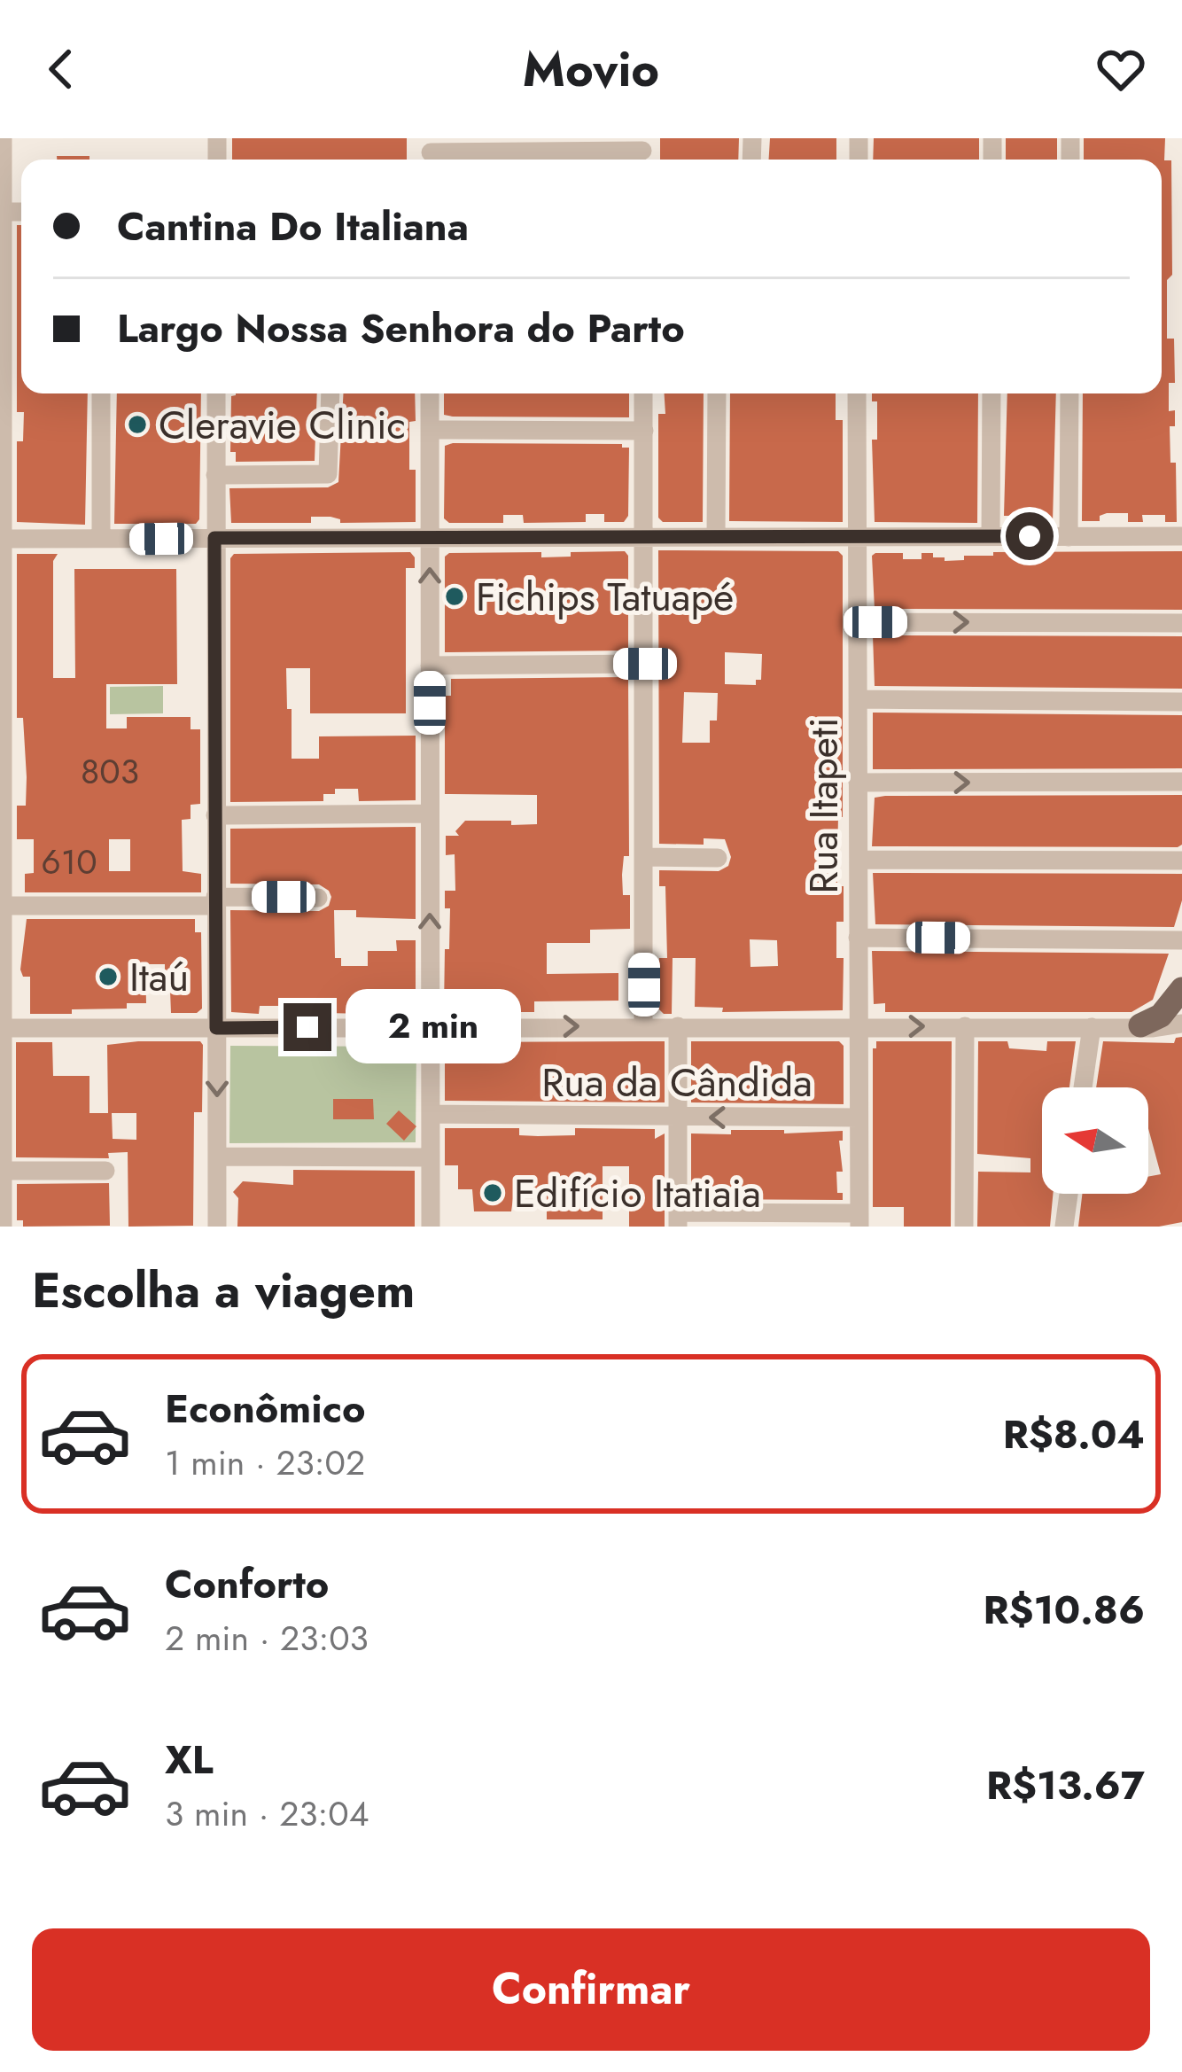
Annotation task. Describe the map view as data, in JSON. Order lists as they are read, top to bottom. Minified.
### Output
{"streets":{"street":["Rua Itapeti","Rua da Cândida"]},"crossings":[["Rua Itapeti","Rua da Cândida"]],"places":["Cleravie Clinic","Fichips Tatuapé","Itaú","Edifício Itatiaia"],"house_numbers":["803","610"],"north":"left","page":{"header":"Movio","banner":["Cantina Do Italiana","Largo Nossa Senhora do Parto"],"bubble":"2 min","heading":"Escolha a viagem","list":[{"name":"Econômico","note":"1 min · 23:02","value":"R$8.04"},{"name":"Conforto","note":"2 min · 23:03","value":"R$10.86"},{"name":"XL","note":"3 min · 23:04","value":"R$13.67"}],"buttons":"Confirmar"}}
